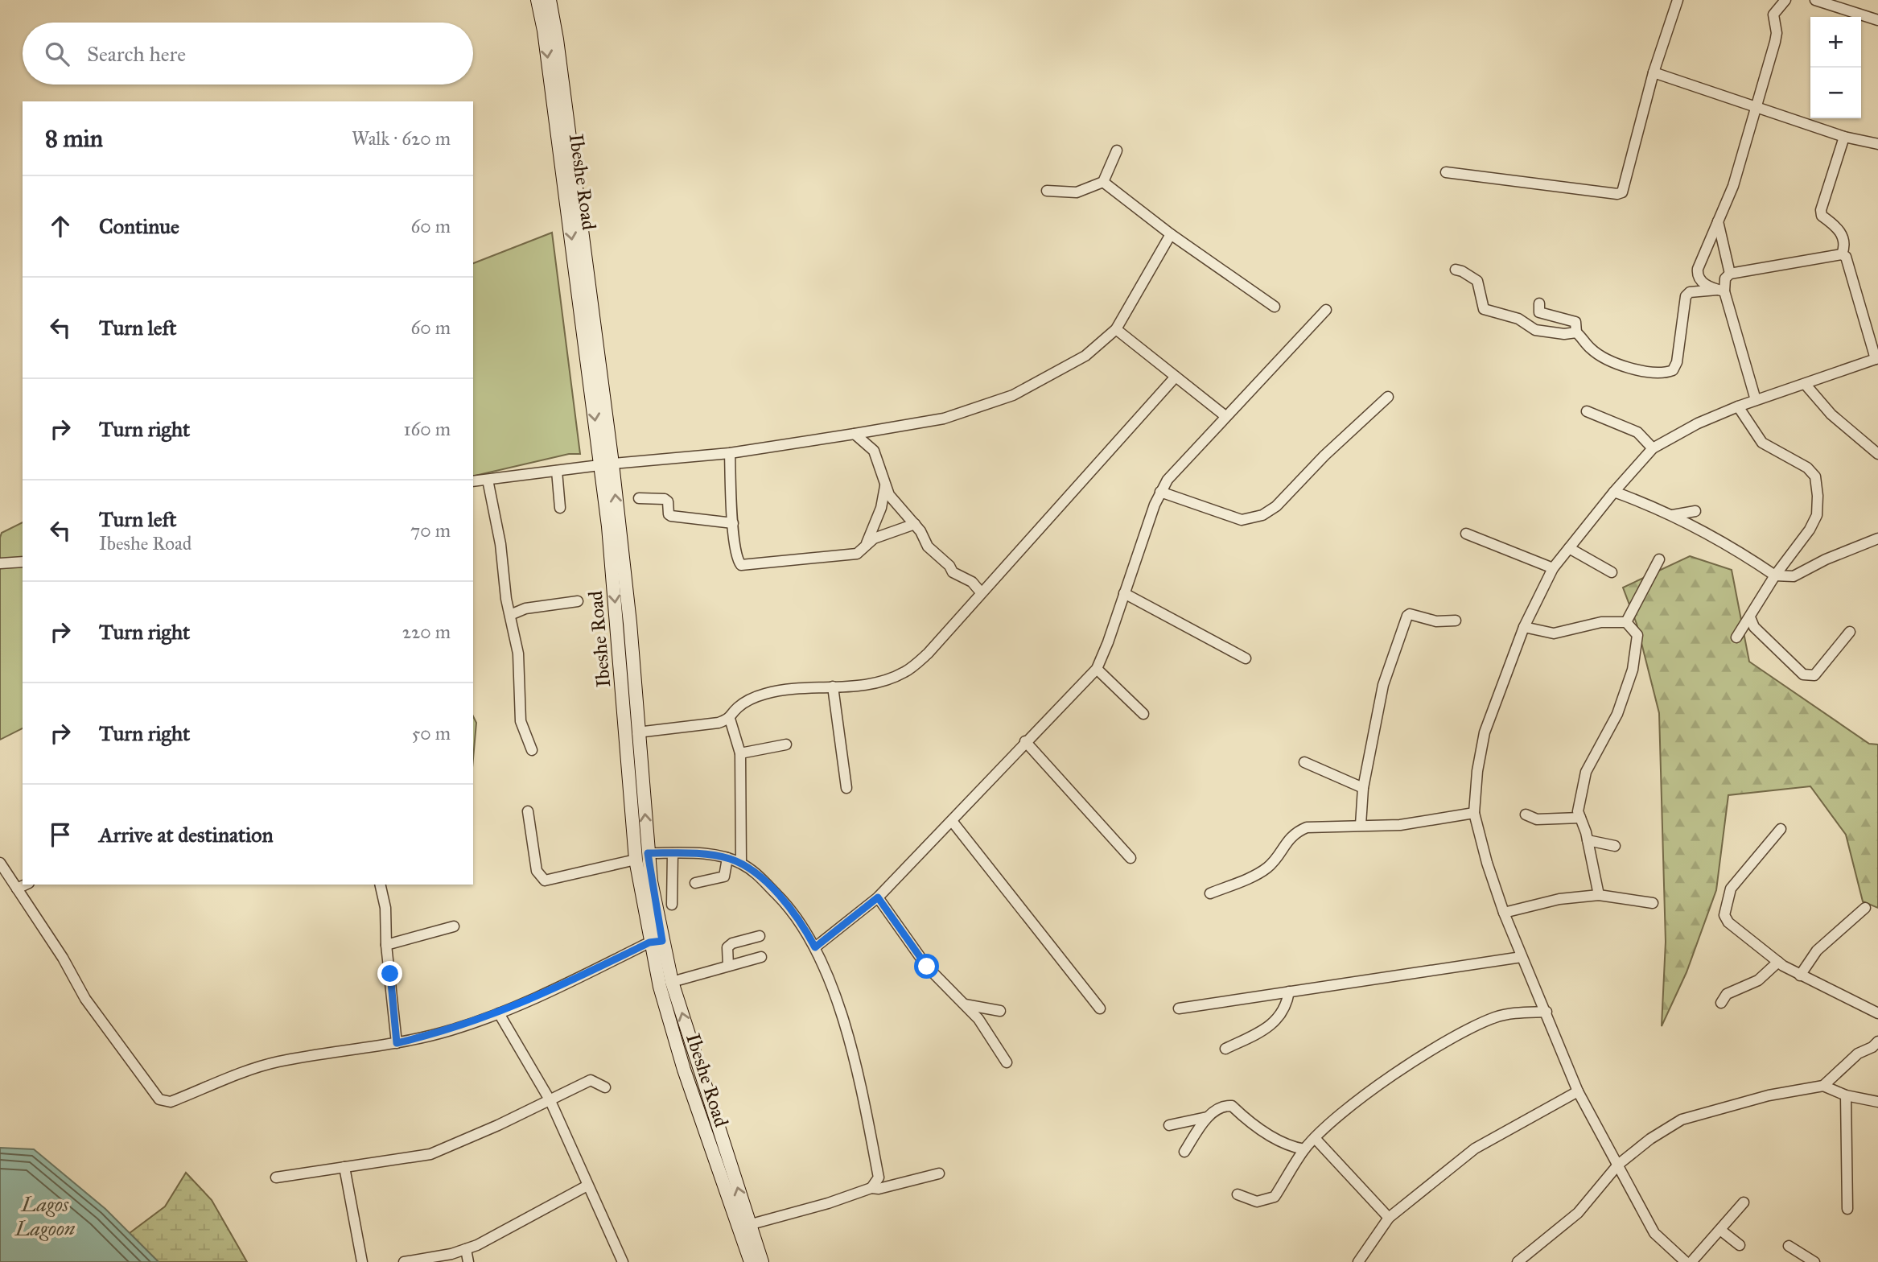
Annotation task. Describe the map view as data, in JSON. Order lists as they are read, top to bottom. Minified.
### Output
{"streets":{"main road":["Ibeshe Road"]},"water":["Lagos Lagoon"],"page":{"map_buttons":["+","−"],"search":"Search here","heading":["8 min","Walk · 620 m"],"list":[["Continue","60 m"],["Turn left","60 m"],["Turn right","160 m"],["Turn left","Ibeshe Road","70 m"],["Turn right","220 m"],["Turn right","50 m"],"Arrive at destination"]}}
